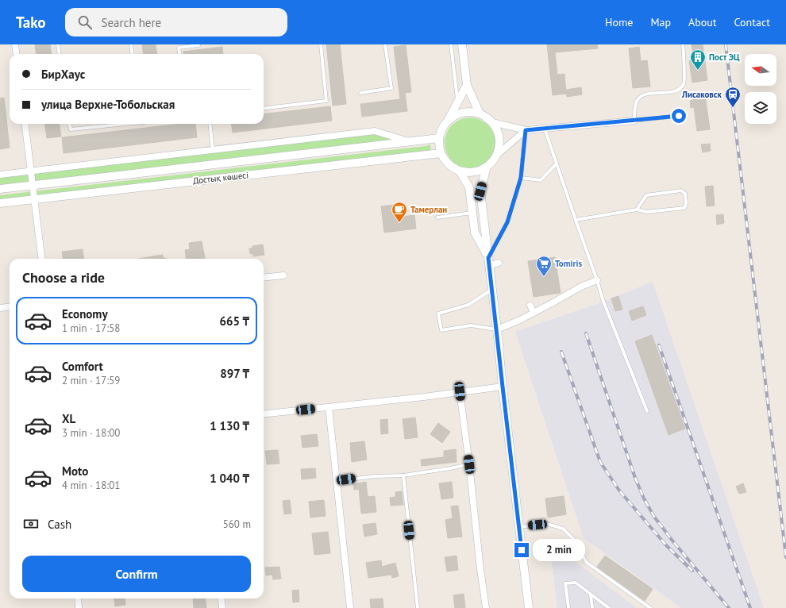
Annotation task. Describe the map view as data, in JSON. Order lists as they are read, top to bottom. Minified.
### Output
{"streets":{"street":["Достық көшесі"]},"places":{"building":["Пост ЭЦ"],"station":["Лисаковск"],"cafe":["Тамерлан"],"supermarket":["Tomiris"]},"north":"left","page":{"header":"Tako","search":"Search here","nav":["Home","Map","About","Contact"],"banner":["БирХаус","улица Верхне-Тобольская"],"heading":"Choose a ride","list":[{"name":"Economy","note":"1 min · 17:58","value":"665 ₸"},{"name":"Comfort","note":"2 min · 17:59","value":"897 ₸"},{"name":"XL","note":"3 min · 18:00","value":"1 130 ₸"},{"name":"Moto","note":"4 min · 18:01","value":"1 040 ₸"}],"pay":["Cash","560 m"],"bubble":"2 min","buttons":"Confirm"}}
